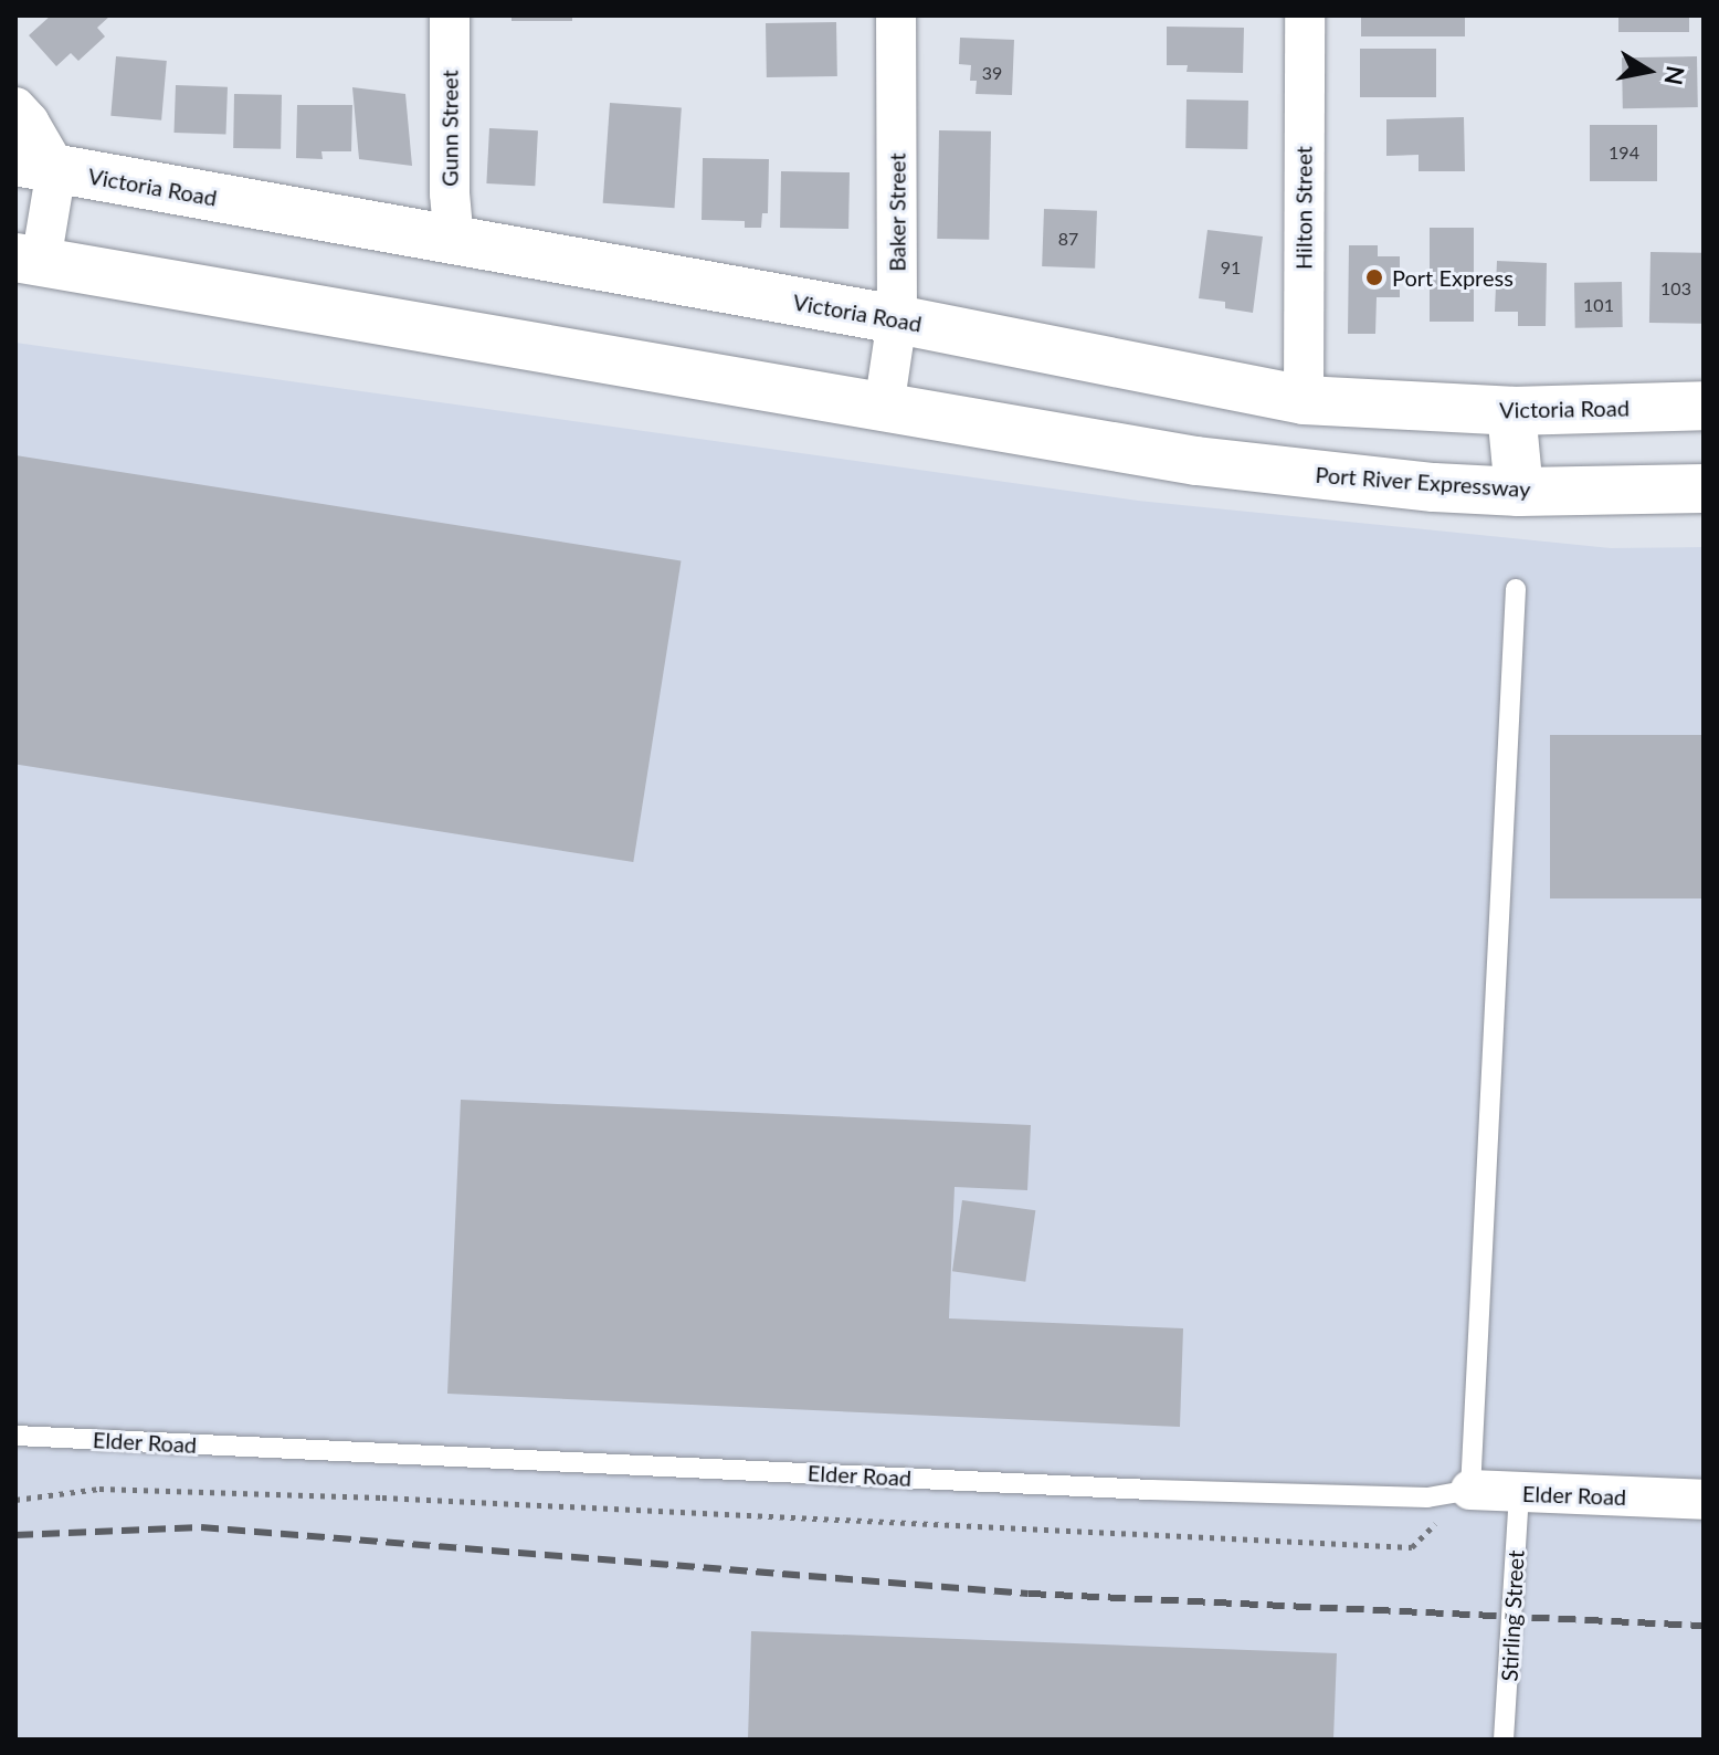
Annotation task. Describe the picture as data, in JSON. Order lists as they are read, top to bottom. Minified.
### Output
{"streets":{"highway":["Victoria Road","Port River Expressway"],"street":["Gunn Street","Hilton Street","Baker Street","Elder Road"],"lane":["Stirling Street"]},"crossings":[["Gunn Street","Victoria Road"],["Victoria Road","Hilton Street"],["Victoria Road","Baker Street"],["Baker Street","Port River Expressway"],["Elder Road","Stirling Street"]],"places":["Port Express"],"house_numbers":["39","194","87","91","103","101"],"north":"right"}
